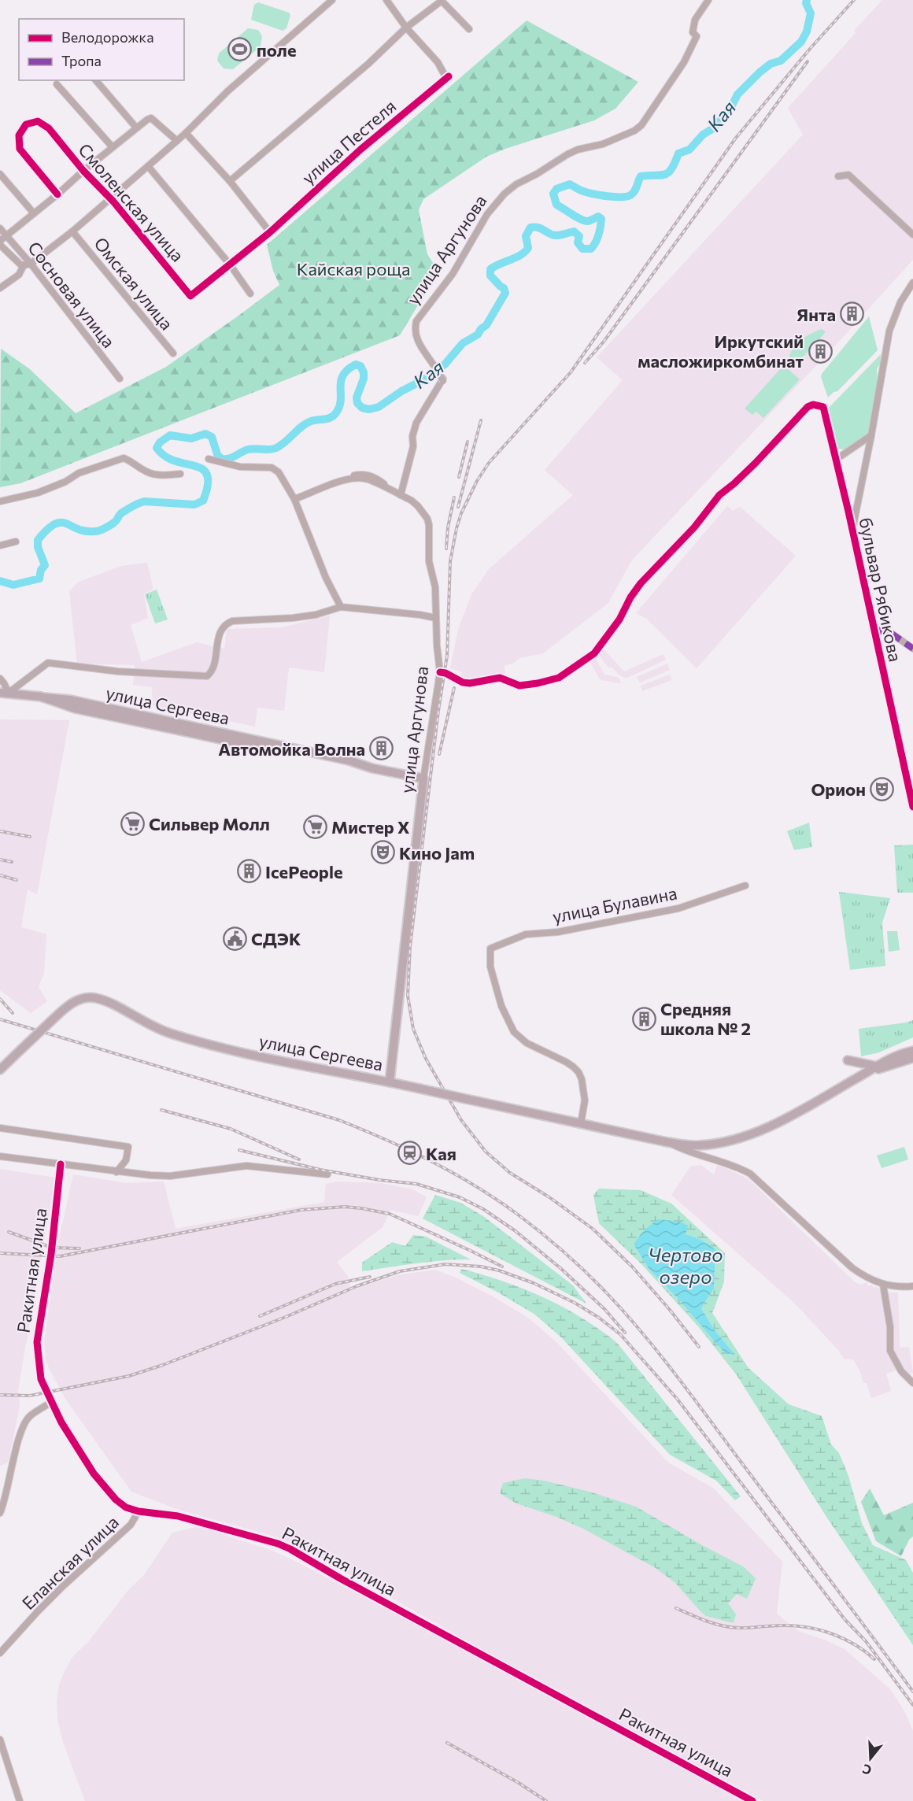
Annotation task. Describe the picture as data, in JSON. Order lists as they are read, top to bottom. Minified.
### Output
{"streets":{"main road":["улица Аргунова","улица Сергеева"],"street":["улица Пестеля","Смоленская улица","Омская улица","Сосновая улица","бульвар Рябикова","улица Булавина","Ракитная улица","Еланская улица"]},"crossings":[["улица Пестеля","Смоленская улица"],["улица Аргунова","бульвар Рябикова"],["улица Аргунова","улица Сергеева"],["улица Сергеева","улица Булавина"],["Ракитная улица","Еланская улица"]],"water":["Кая","Чертово озеро"],"parks":["Кайская роща"],"places":{"sports":["поле"],"building":["Янта","Иркутский масложиркомбинат","Автомойка Волна","IcePeople","Средняя школа № 2"],"theatre":["Орион","Кино Jam"],"supermarket":["Сильвер Молл","Мистер Х"],"public building":["СДЭК"],"station":["Кая"]},"legend":["Велодорожка","Тропа"],"north":"bottom"}
